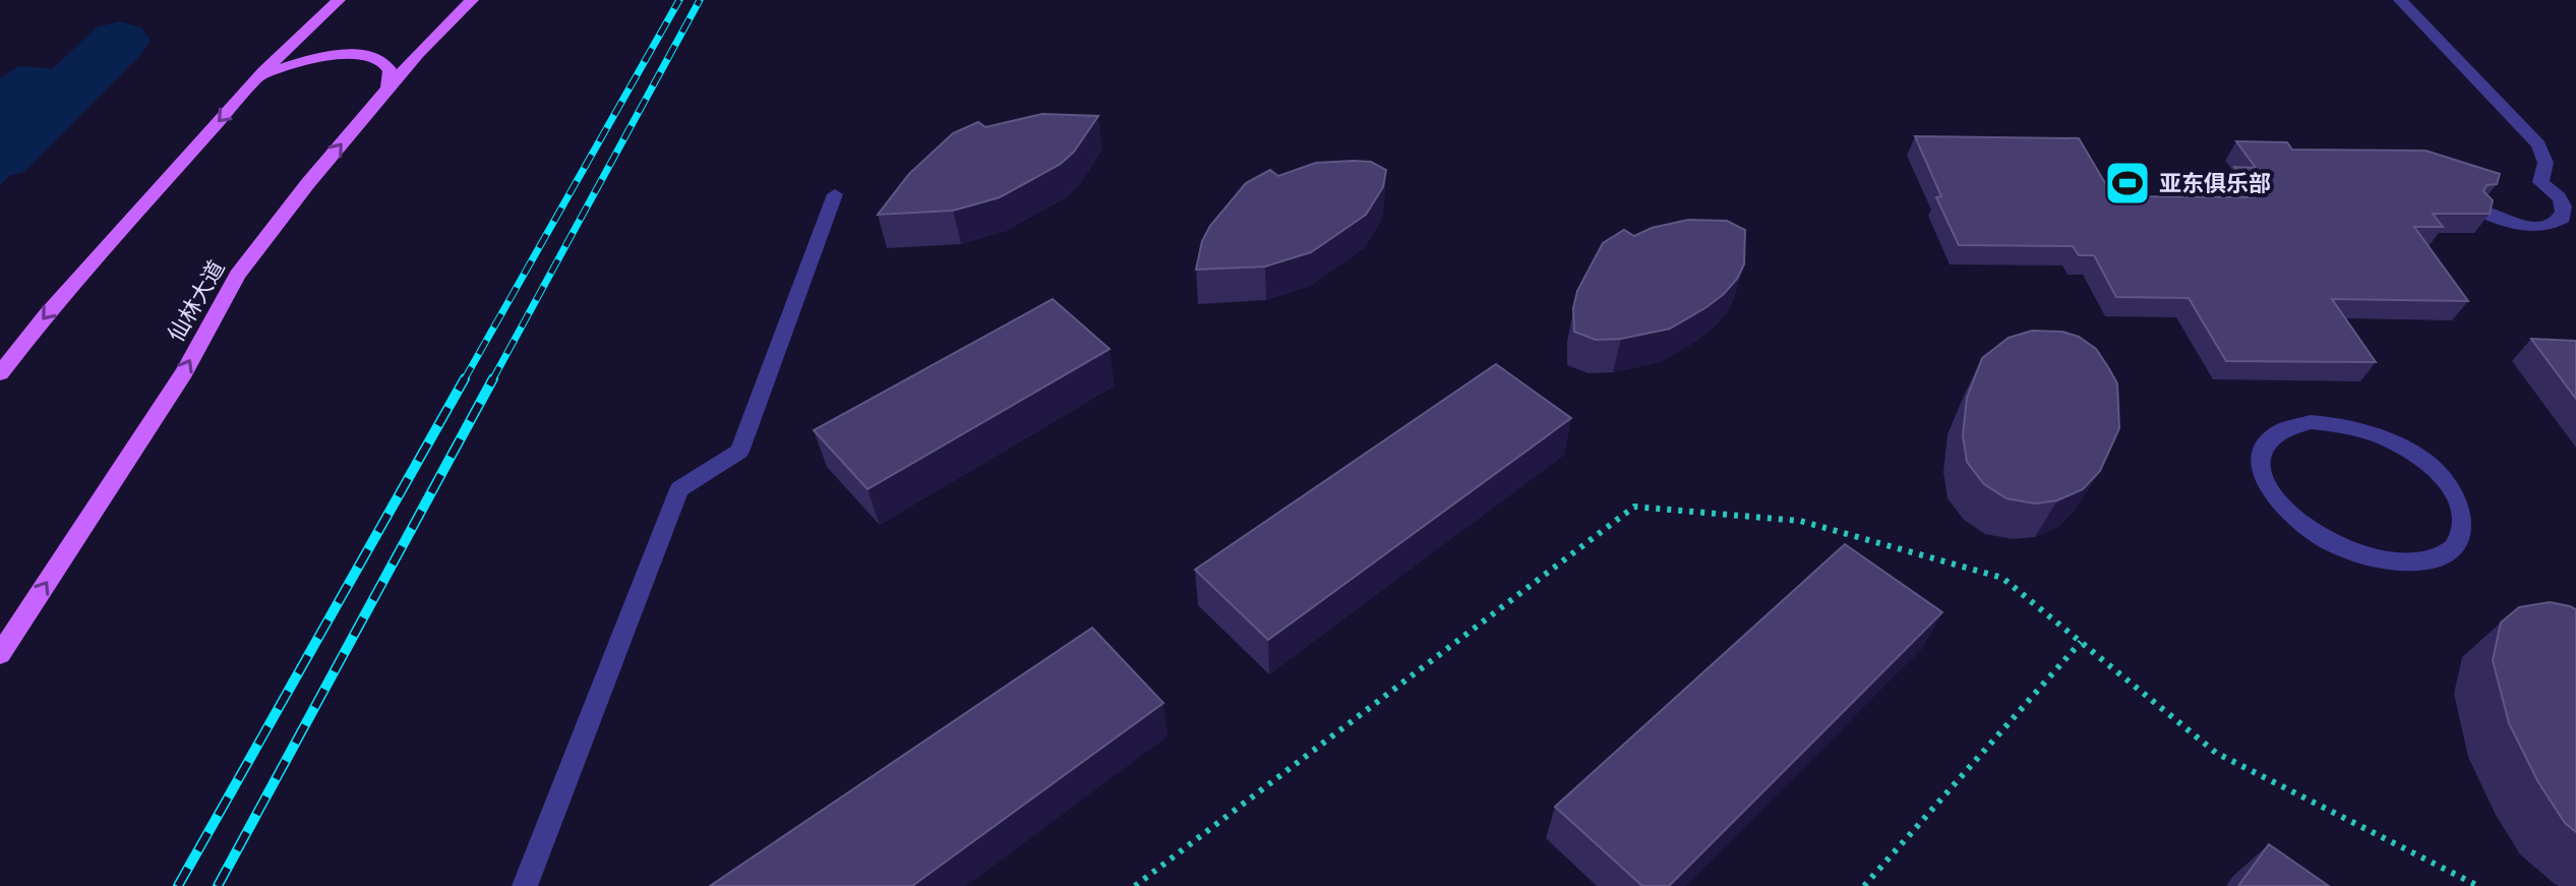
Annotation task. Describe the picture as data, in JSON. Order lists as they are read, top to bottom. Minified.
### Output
{"streets":{"main road":["仙林大道"]},"places":{"sports":["亚东俱乐部"]}}
